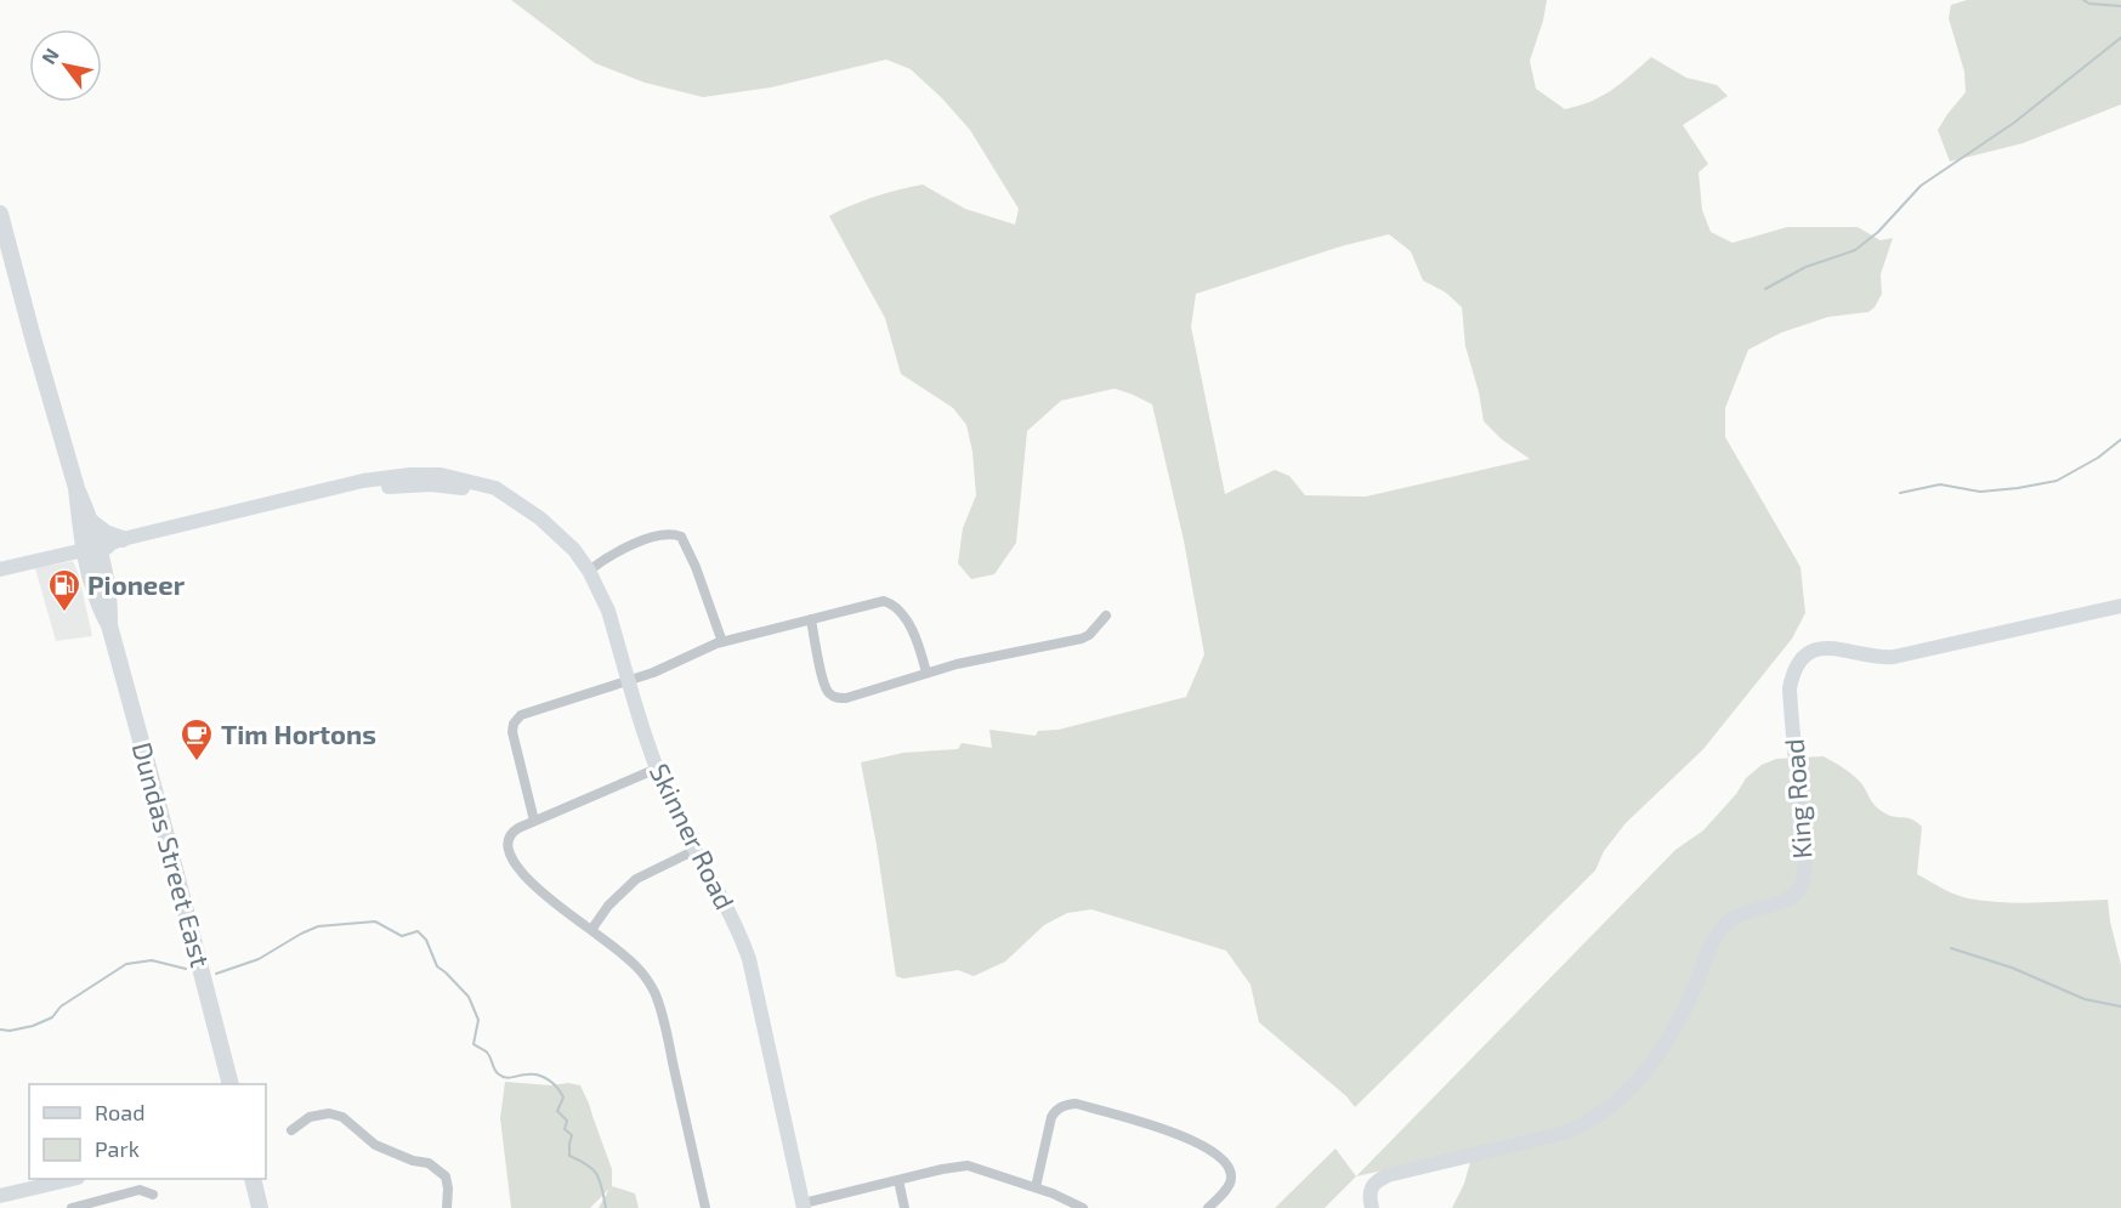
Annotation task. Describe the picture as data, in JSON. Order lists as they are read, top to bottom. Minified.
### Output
{"streets":{"main road":["Dundas Street East"],"street":["King Road","Skinner Road"]},"crossings":[["Skinner Road","Dundas Street East"]],"places":{"fuel station":["Pioneer"],"cafe":["Tim Hortons"]},"legend":["Road","Park"],"north":"top left"}
